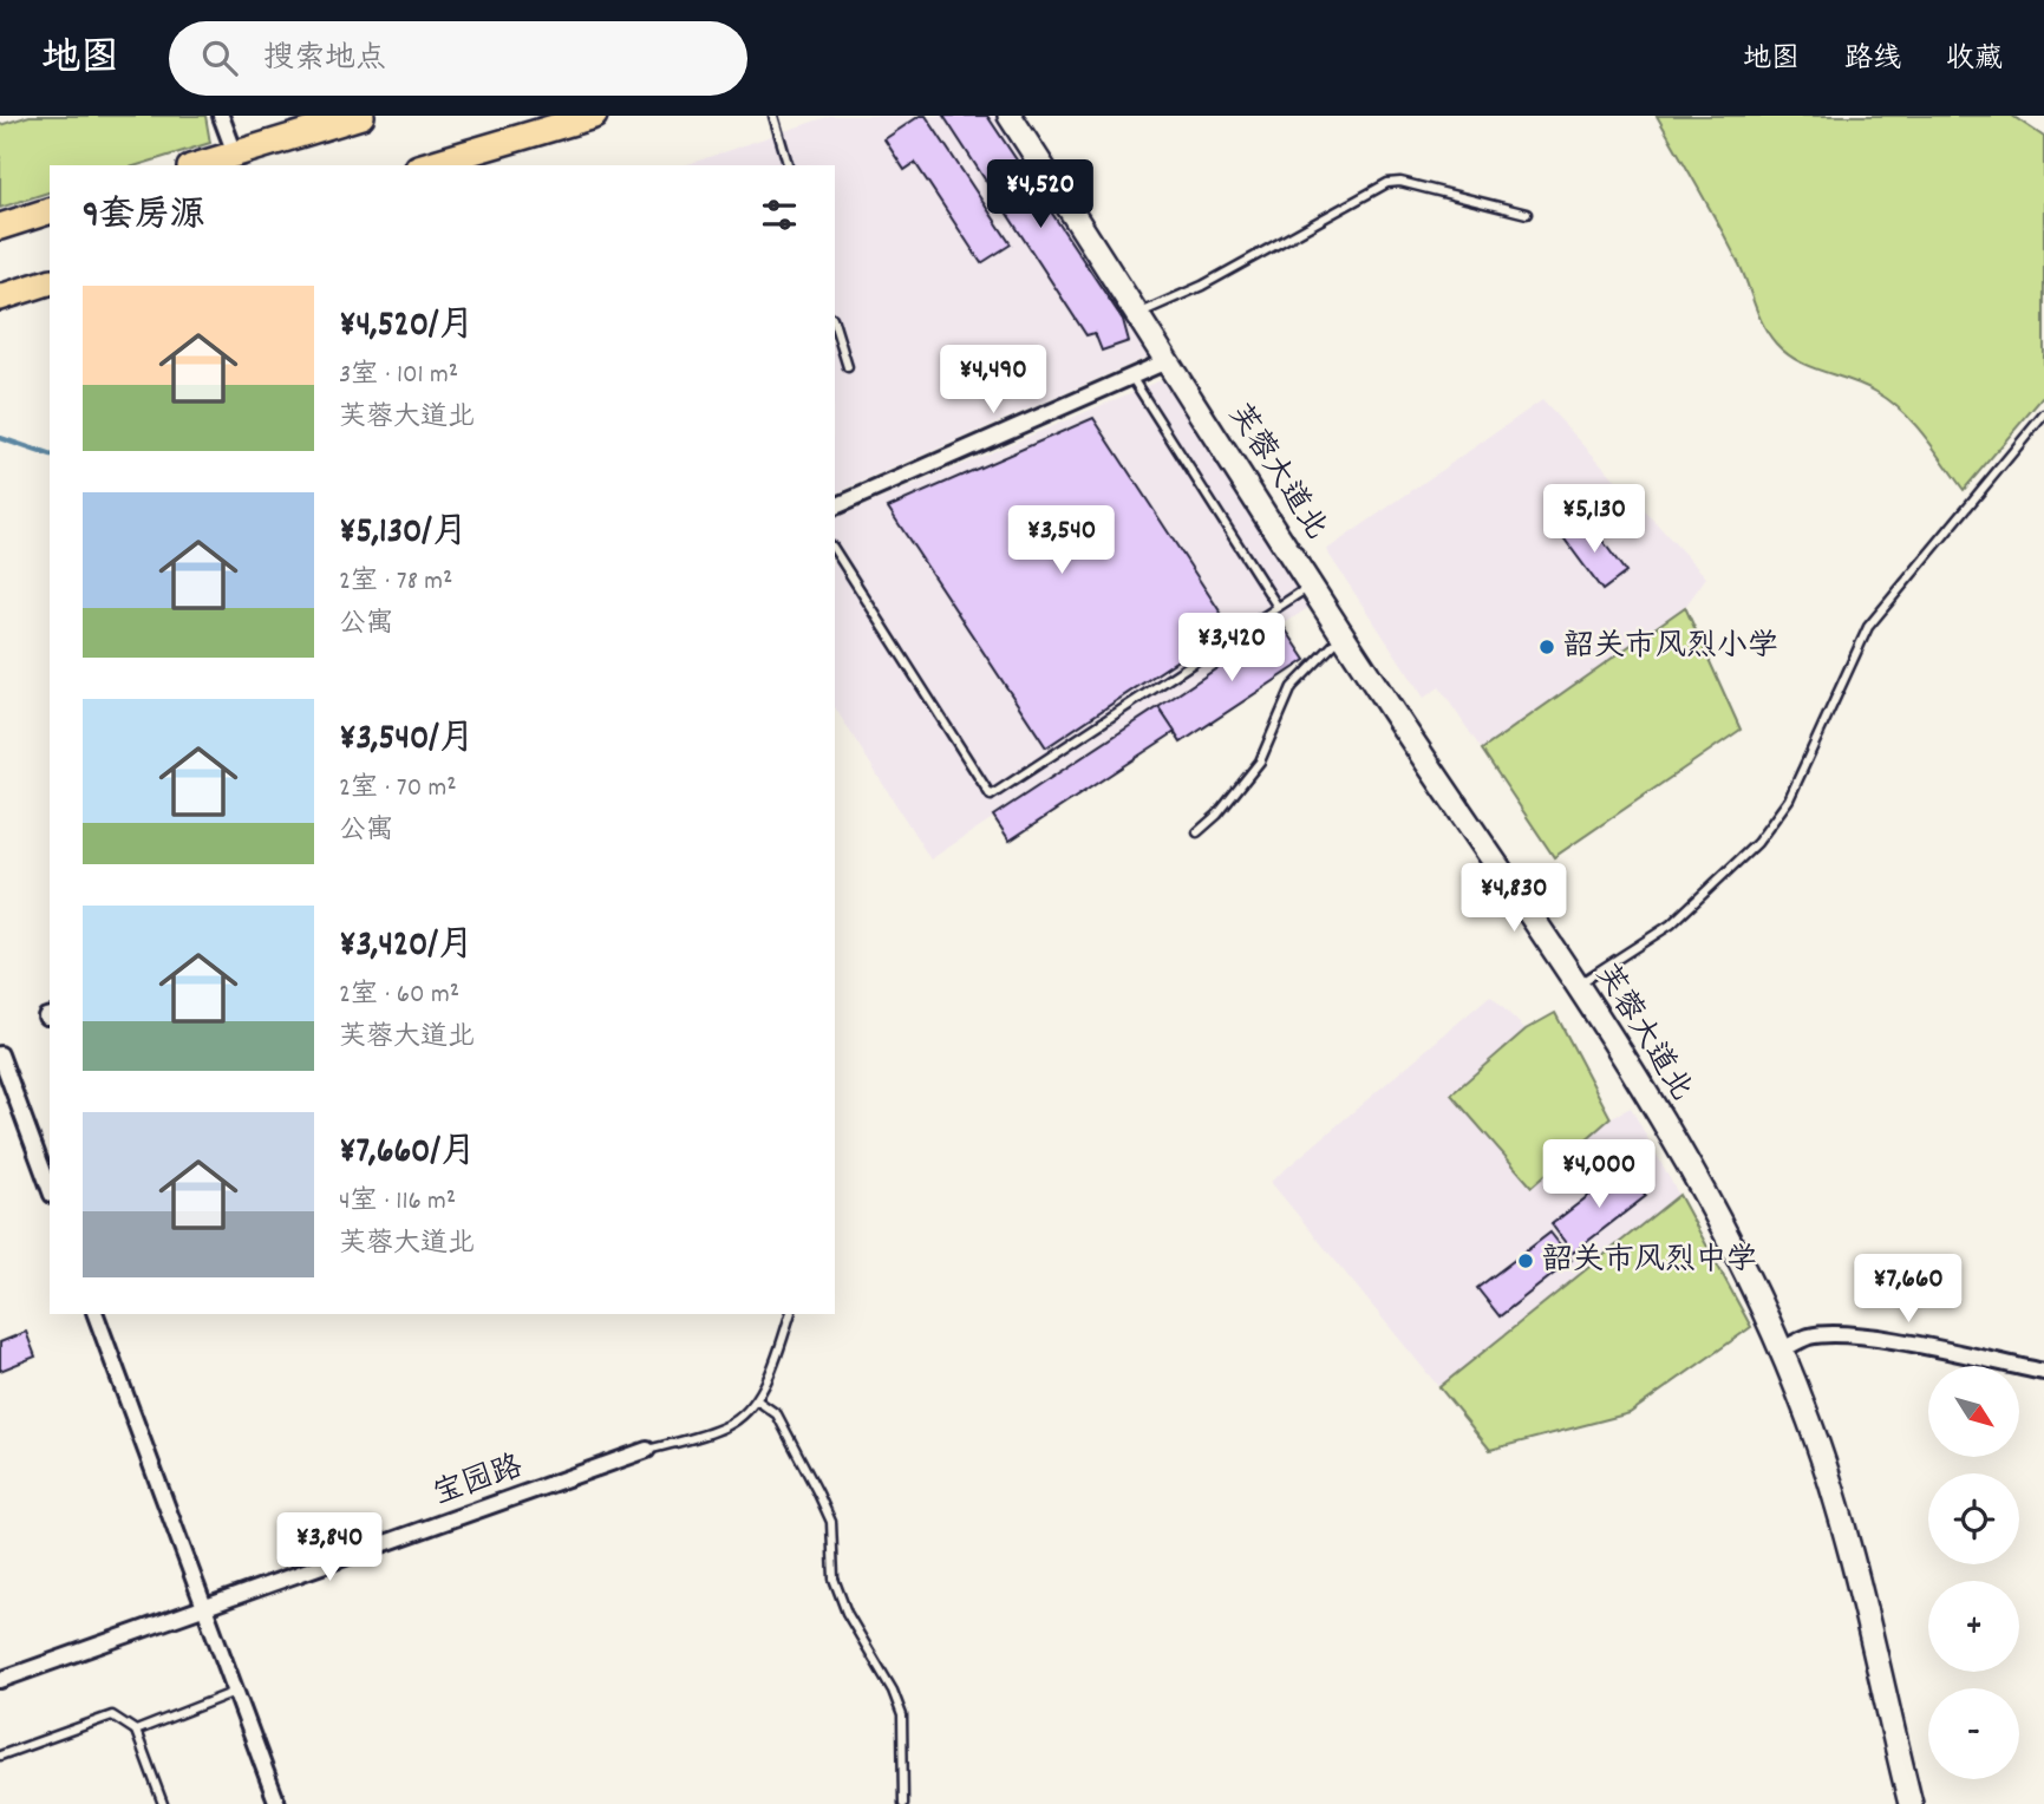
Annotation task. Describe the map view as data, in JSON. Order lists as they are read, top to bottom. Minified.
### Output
{"streets":{"main road":["芙蓉大道北"],"street":["宝园路"]},"places":["韶关市风烈小学","韶关市风烈中学"],"north":"bottom right","page":{"header":"地图","search":"搜索地点","nav":["地图","路线","收藏"],"price":["¥4,520","¥4,490","¥5,130","¥3,540","¥3,420","¥4,830","¥4,000","¥7,660","¥3,840"],"heading":"9套房源","list":[{"name":"¥4,520/月","note":"3室 · 101 m² · 芙蓉大道北"},{"name":"¥5,130/月","note":"2室 · 78 m² · 公寓"},{"name":"¥3,540/月","note":"2室 · 70 m² · 公寓"},{"name":"¥3,420/月","note":"2室 · 60 m² · 芙蓉大道北"},{"name":"¥7,660/月","note":"4室 · 116 m² · 芙蓉大道北"}],"map_buttons":["+","−"]}}
